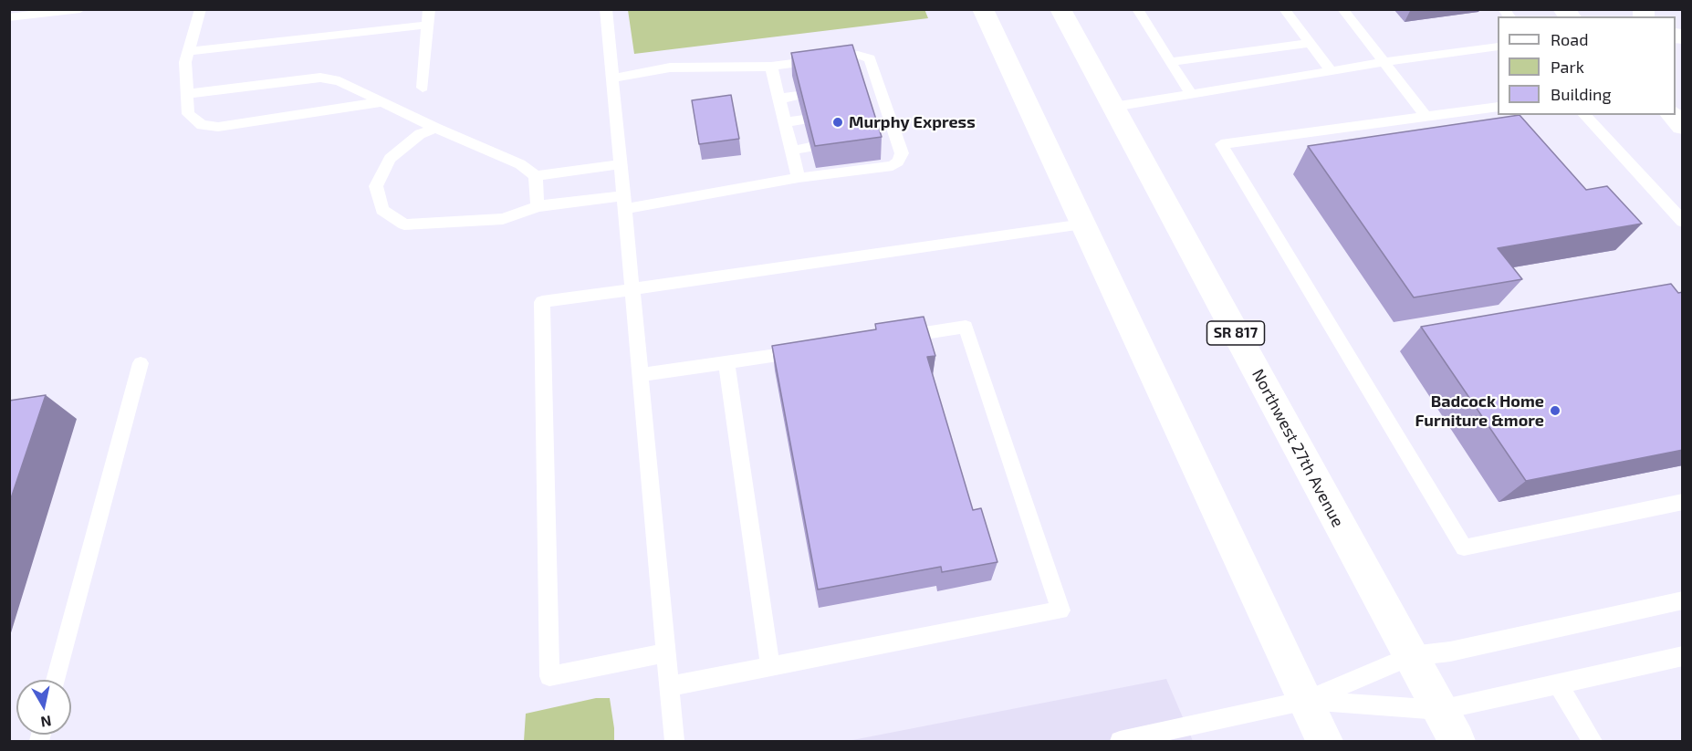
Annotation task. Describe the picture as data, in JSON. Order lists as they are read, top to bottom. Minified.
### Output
{"streets":{"main road":["SR 817","Northwest 27th Avenue"]},"places":["Murphy Express","Badcock Home Furniture &more"],"legend":["Road","Park","Building"],"north":"bottom"}
